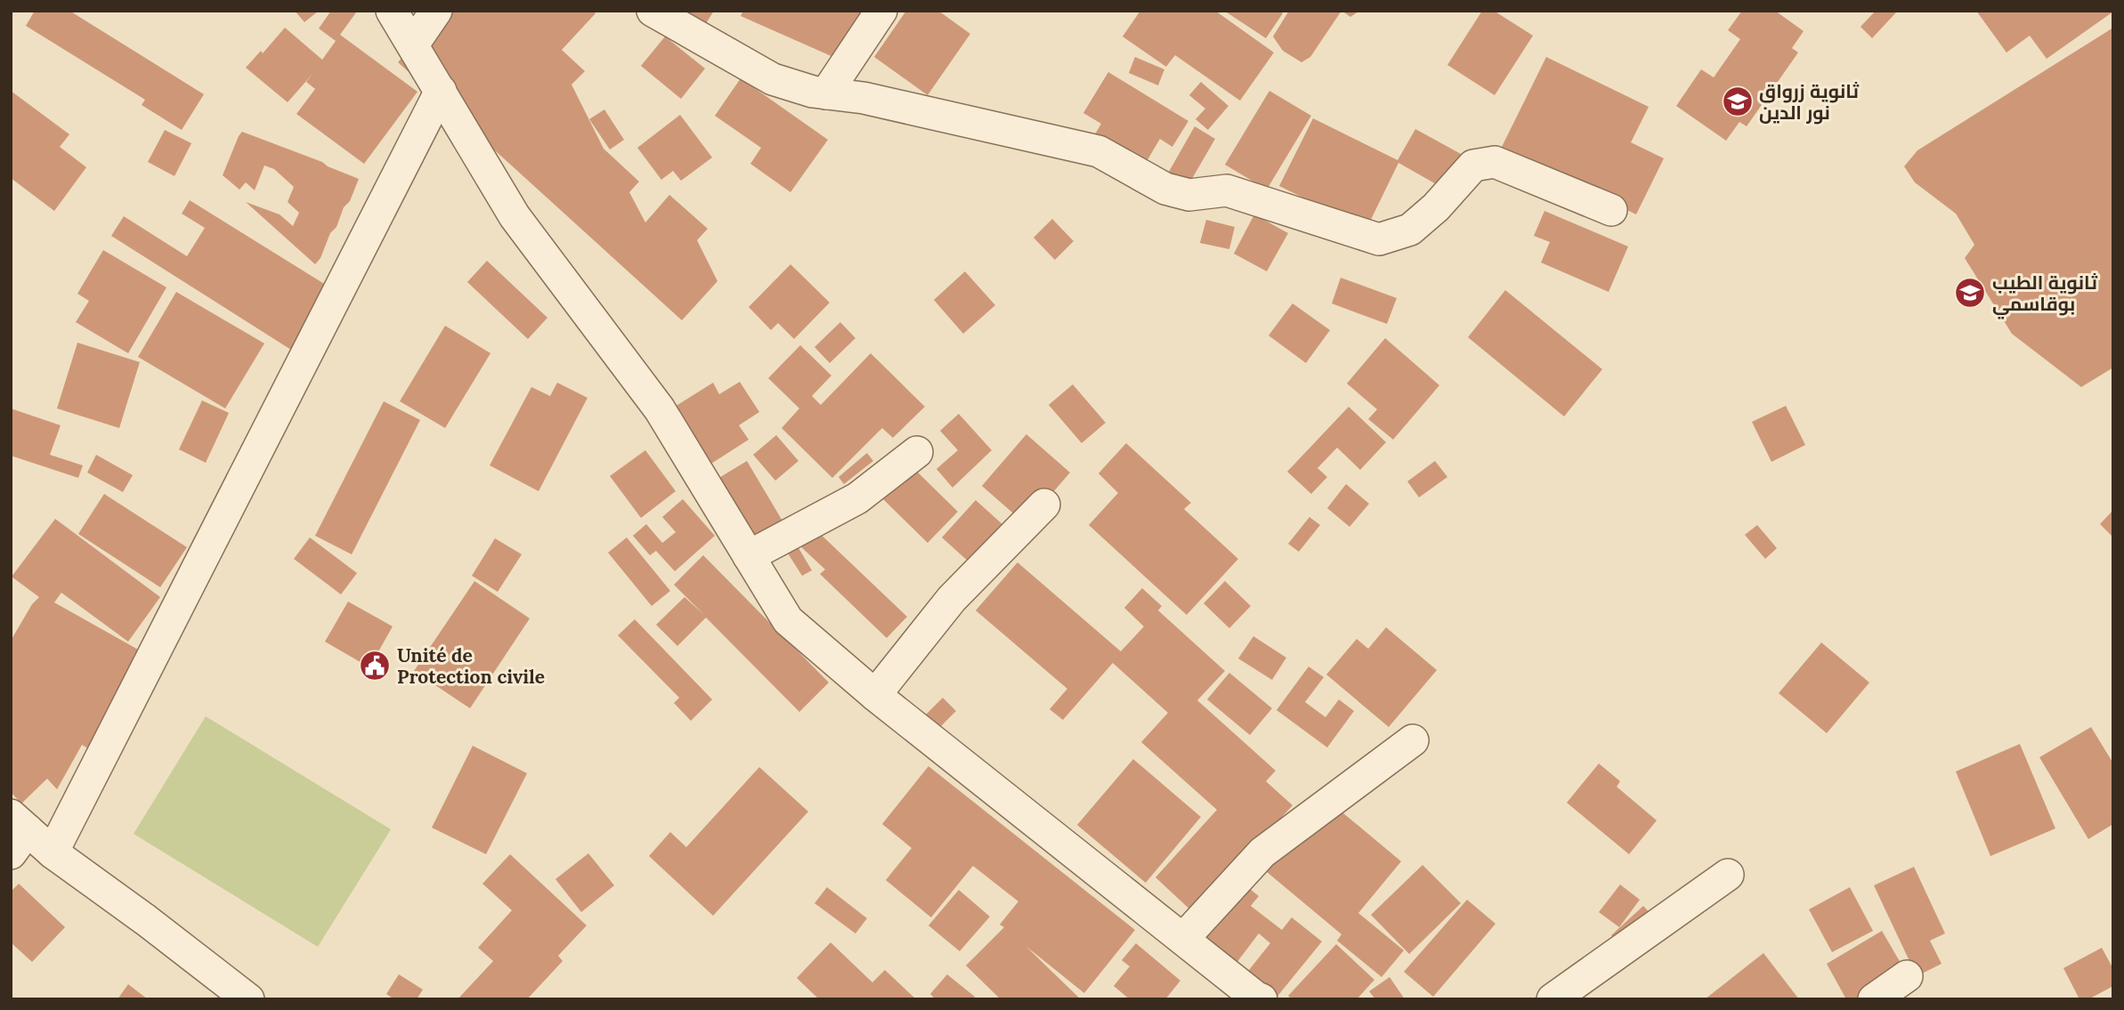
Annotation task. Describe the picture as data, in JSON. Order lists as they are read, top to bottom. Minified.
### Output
{"places":{"school or university":["ثانوية زرواق نور الدين","ثانوية الطيب بوقاسمي"],"public building":["Unité de Protection civile"]}}
